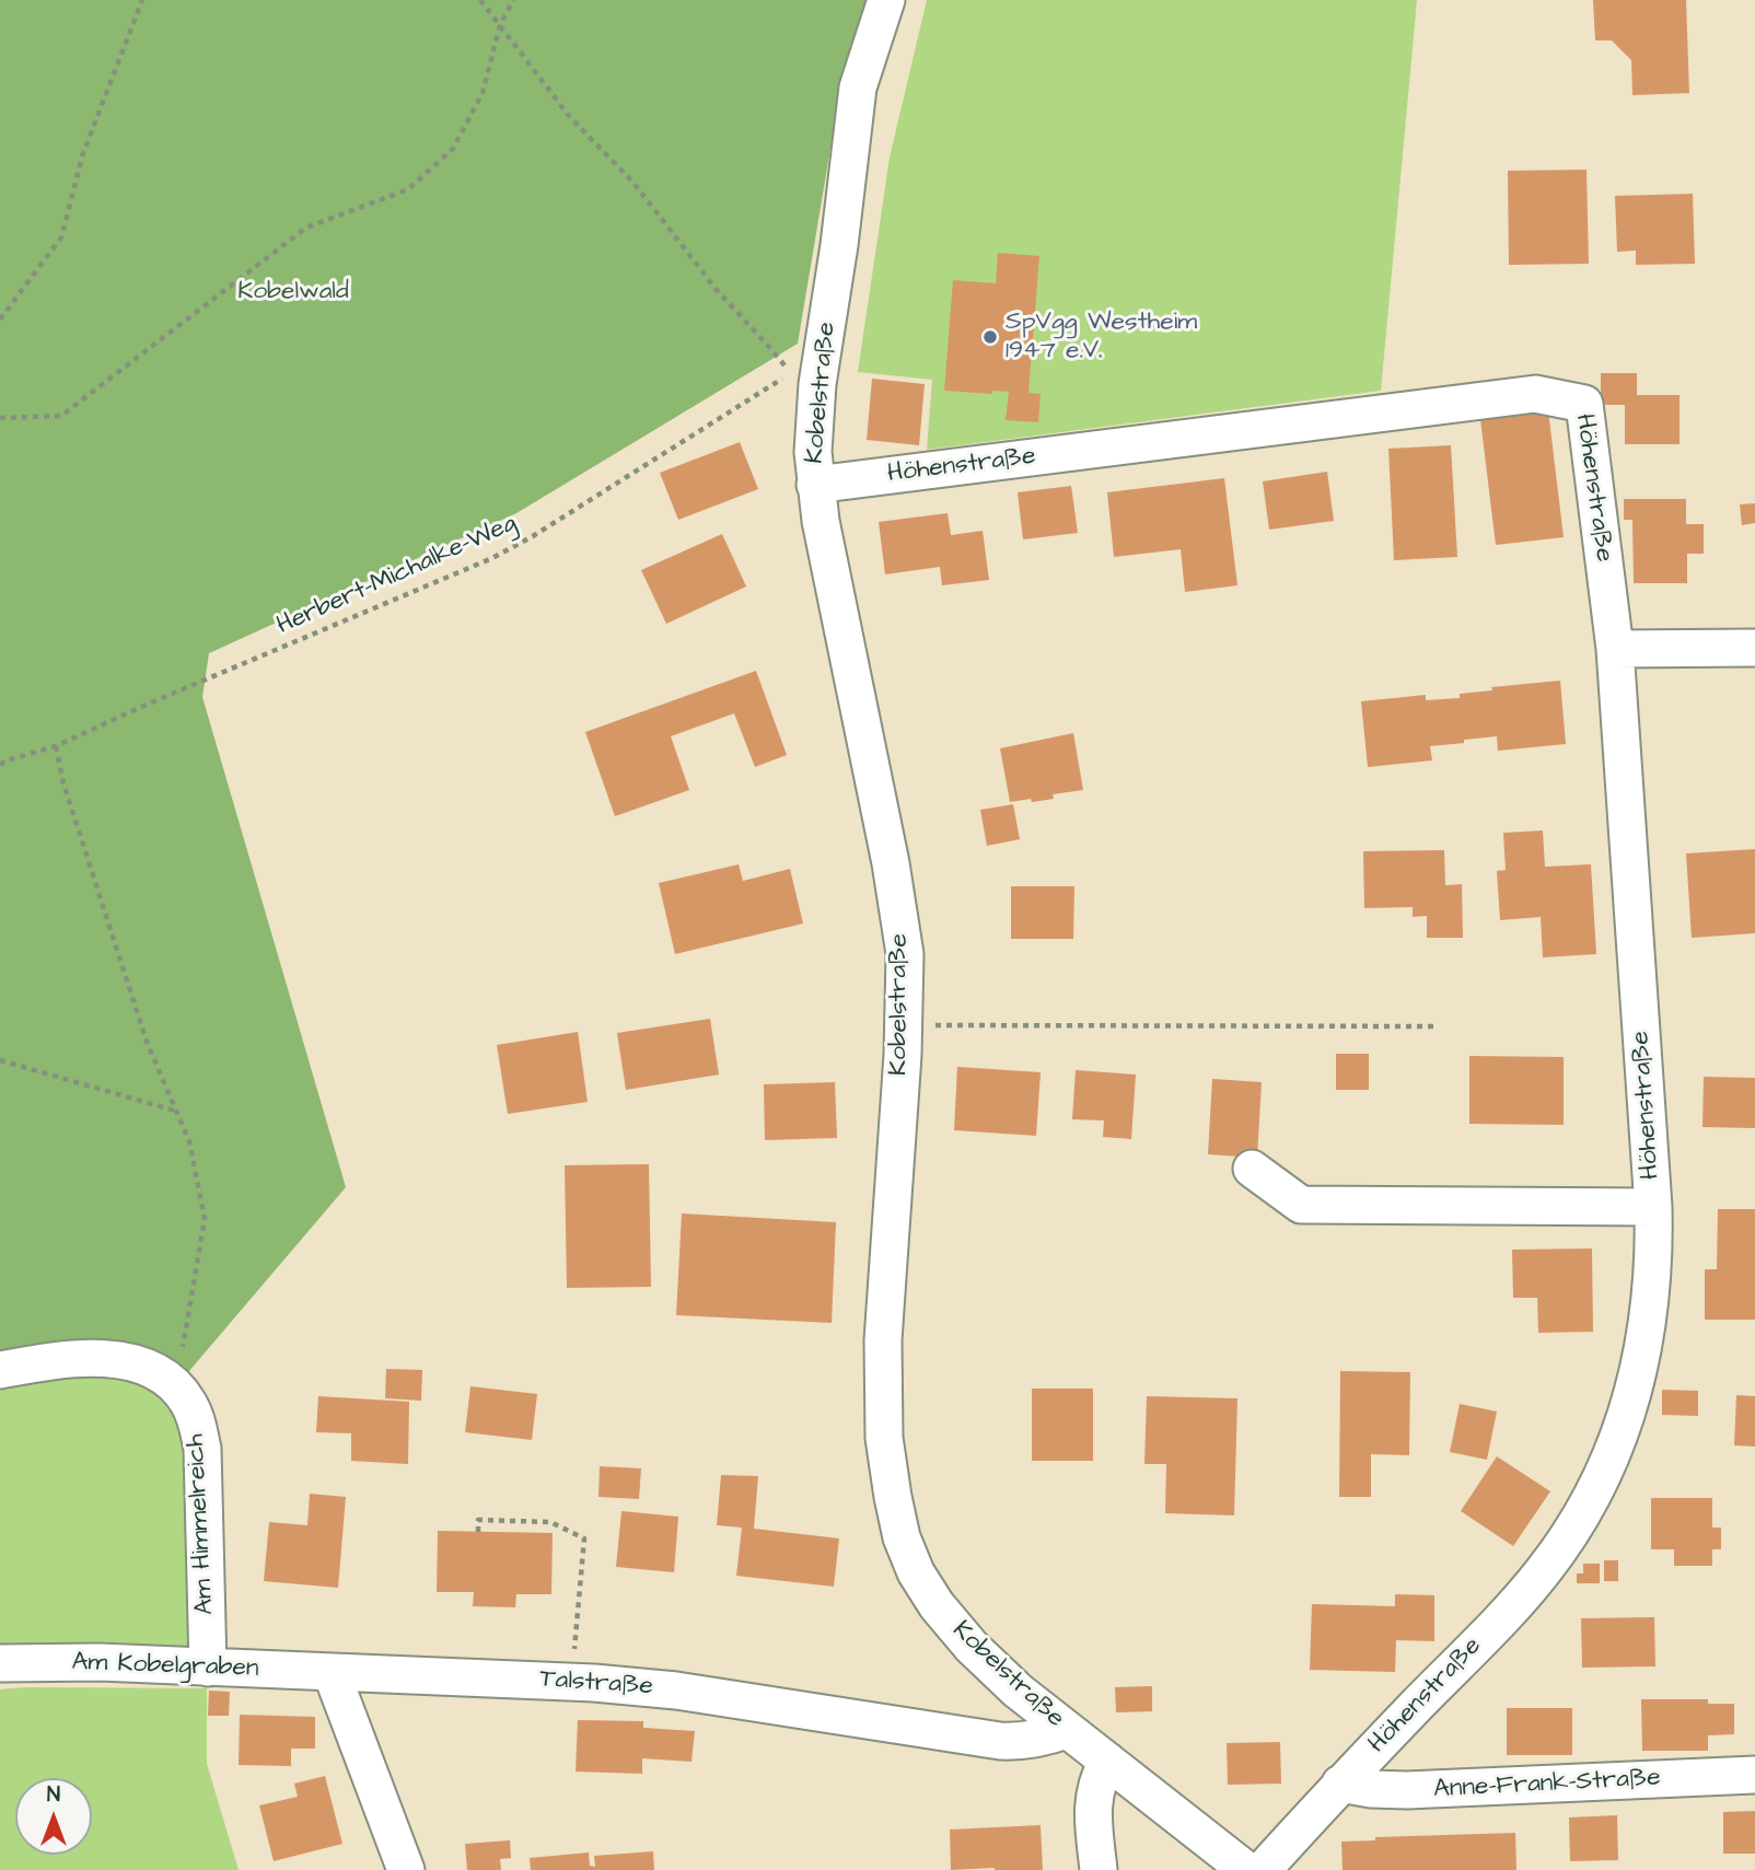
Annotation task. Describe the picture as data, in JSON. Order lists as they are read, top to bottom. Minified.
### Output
{"streets":{"street":["Kobelstraße","Höhenstraße","Am Himmelreich","Am Kobelgraben","Talstraße","Anne-Frank-Straße"],"path":["Herbert-Michalke-Weg"]},"crossings":[["Kobelstraße","Höhenstraße"],["Kobelstraße","Talstraße"],["Höhenstraße","Anne-Frank-Straße"],["Am Himmelreich","Am Kobelgraben"],["Am Kobelgraben","Talstraße"]],"parks":["Kobelwald"],"places":["SpVgg Westheim 1947 e.V."],"north":"top"}
